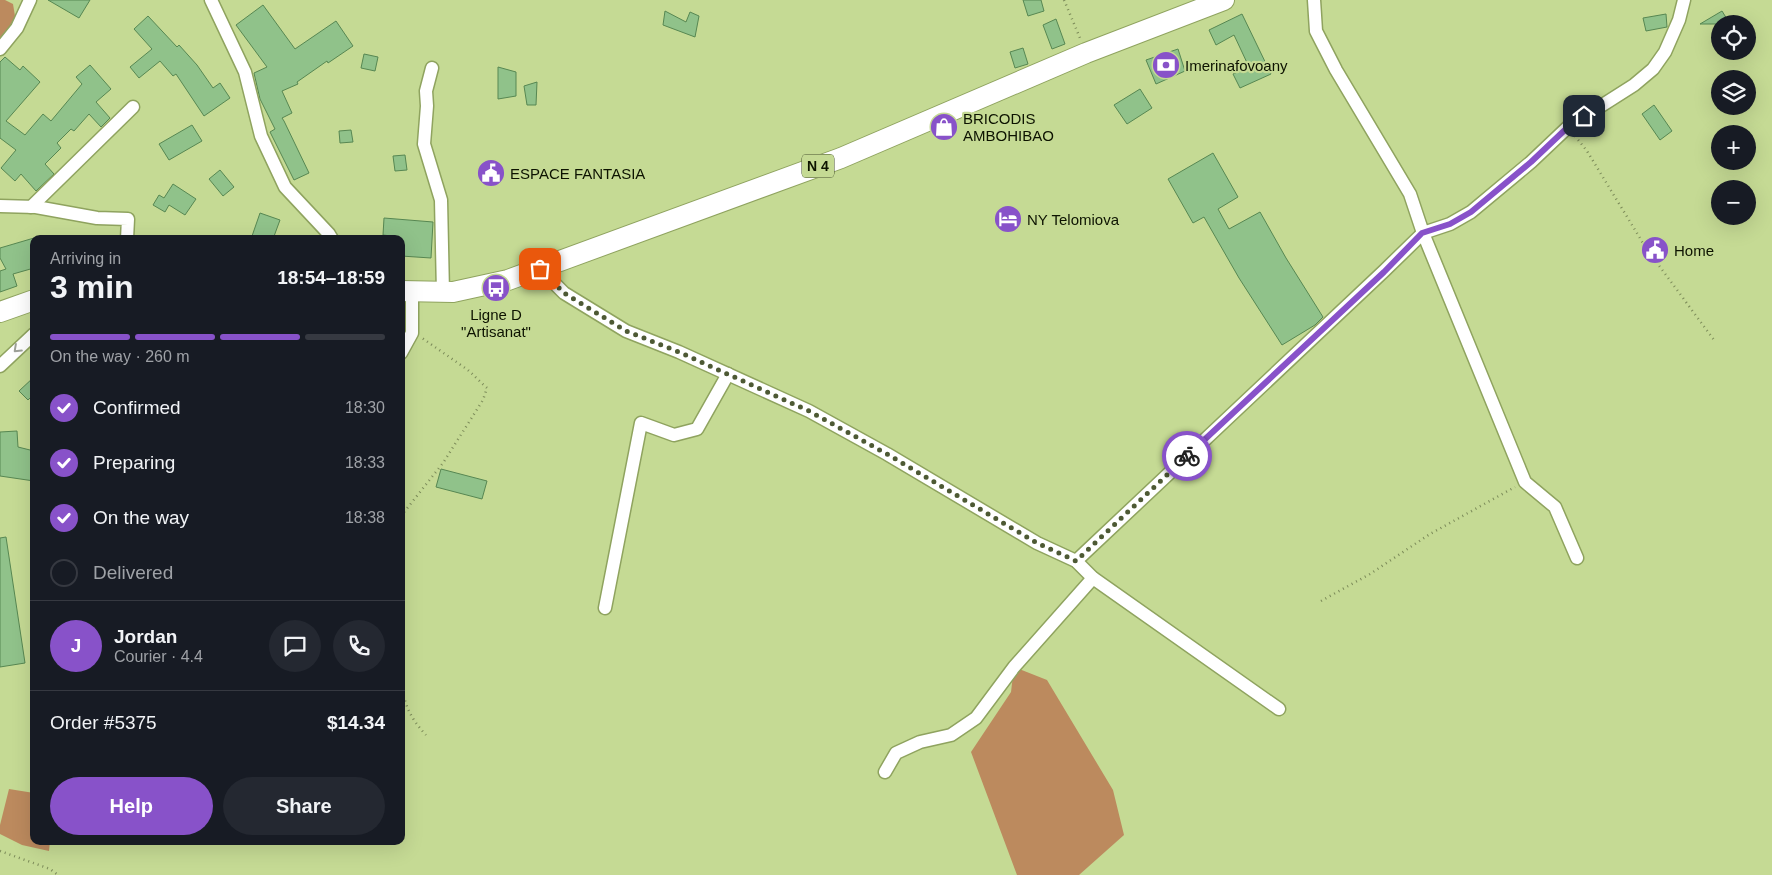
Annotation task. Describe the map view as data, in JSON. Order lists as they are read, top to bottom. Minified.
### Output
{"streets":{"main road":["N 4"]},"places":{"bank":["Imerinafovoany"],"shop":["BRICODIS AMBOHIBAO"],"public building":["ESPACE FANTASIA","Home"],"hotel":["NY Telomiova"],"bus stop":["Ligne D \"Artisanat\""]},"page":{"map_buttons":["+","−"],"heading":["3 min","Arriving in","18:54–18:59"],"panel":["Jordan","Courier · 4.4","Order #5375","$14.34"],"bar":"On the way · 260 m","list":[["Confirmed","18:30"],["Preparing","18:33"],["On the way","18:38"],"Delivered"],"round":"J","buttons":["Help","Share"]}}
